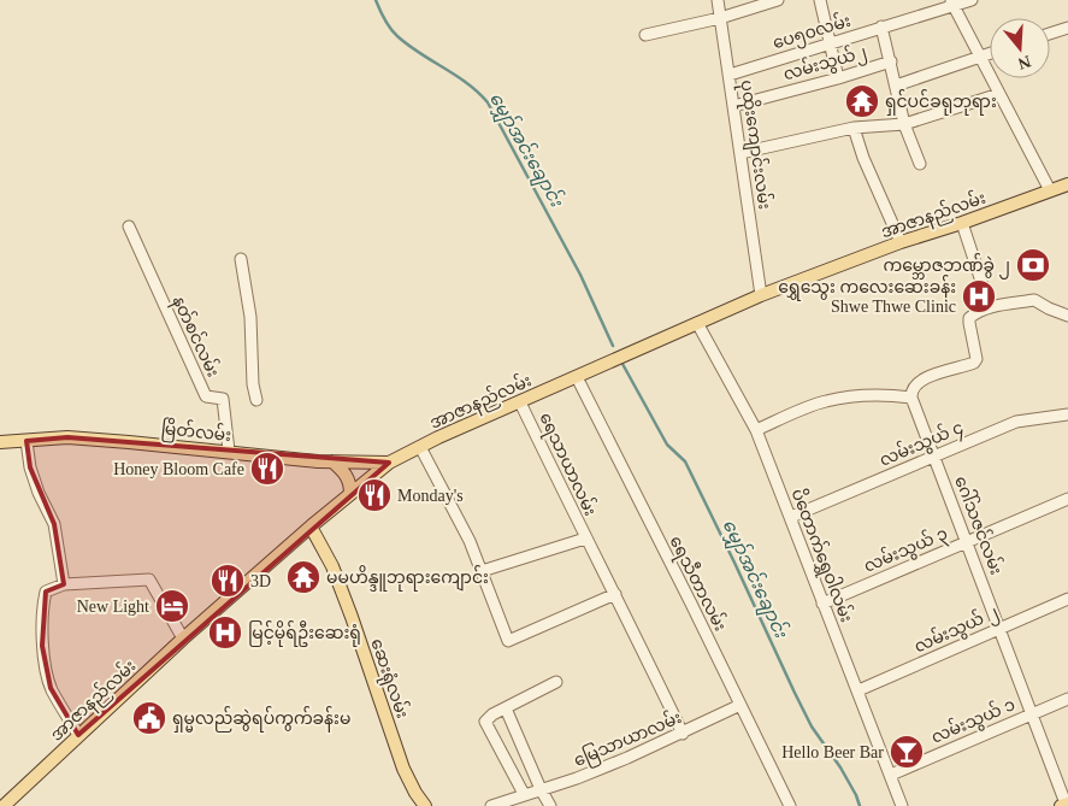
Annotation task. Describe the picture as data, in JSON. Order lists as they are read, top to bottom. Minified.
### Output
{"streets":{"main road":["အာဇာနည်လမ်း","မြိတ်လမ်း","ဆေးရုံလမ်း"],"street":["ပေ၅၀လမ်း","လမ်းသွယ်၂","ပုထိုးကျောင်းလမ်း","နတ်စင်လမ်း","လမ်းသွယ် ၄","ရေသာယာလမ်း","ဂေါ်သဇင်လမ်း","လမ်းသွယ် ၃","ပိတောက်ရွှေဝါလမ်း","ရေသီတာလမ်း","လမ်းသွယ် ၂","လမ်းသွယ် ၁","မြေသာယာလမ်း"]},"crossings":[["ပေ၅၀လမ်း","ပုထိုးကျောင်းလမ်း"],["လမ်းသွယ်၂","ပုထိုးကျောင်းလမ်း"],["ပုထိုးကျောင်းလမ်း","အာဇာနည်လမ်း"],["အာဇာနည်လမ်း","မြိတ်လမ်း"],["အာဇာနည်လမ်း","ရေသာယာလမ်း"],["အာဇာနည်လမ်း","ပိတောက်ရွှေဝါလမ်း"],["အာဇာနည်လမ်း","ရေသီတာလမ်း"],["အာဇာနည်လမ်း","ဆေးရုံလမ်း"],["နတ်စင်လမ်း","မြိတ်လမ်း"],["လမ်းသွယ် ၄","ဂေါ်သဇင်လမ်း"],["လမ်းသွယ် ၄","ပိတောက်ရွှေဝါလမ်း"],["ရေသာယာလမ်း","မြေသာယာလမ်း"],["ဂေါ်သဇင်လမ်း","လမ်းသွယ် ၃"],["ဂေါ်သဇင်လမ်း","လမ်းသွယ် ၂"],["ဂေါ်သဇင်လမ်း","လမ်းသွယ် ၁"],["လမ်းသွယ် ၃","ပိတောက်ရွှေဝါလမ်း"],["ပိတောက်ရွှေဝါလမ်း","လမ်းသွယ် ၂"],["ပိတောက်ရွှေဝါလမ်း","လမ်းသွယ် ၁"],["ရေသီတာလမ်း","မြေသာယာလမ်း"]],"water":["မျှော်အင်းချောင်း"],"places":{"temple":["ရှင်ပင်ခရုဘုရား","မမဟိန္ဒူဘုရားကျောင်း"],"bank":["ကမ္ဘောဇဘဏ်ခွဲ ၂"],"hospital":["ရွှေသွေး ကလေးဆေးခန်း Shwe Thwe Clinic","မြင့်မိုရ်ဦးဆေးရုံ"],"restaurant":["Honey Bloom Cafe","Monday's","3D"],"hotel":["New Light"],"public building":["ရှမ္မလည်ဆွဲရပ်ကွက်ခန်းမ"],"bar":["Hello Beer Bar"]},"north":"bottom"}
